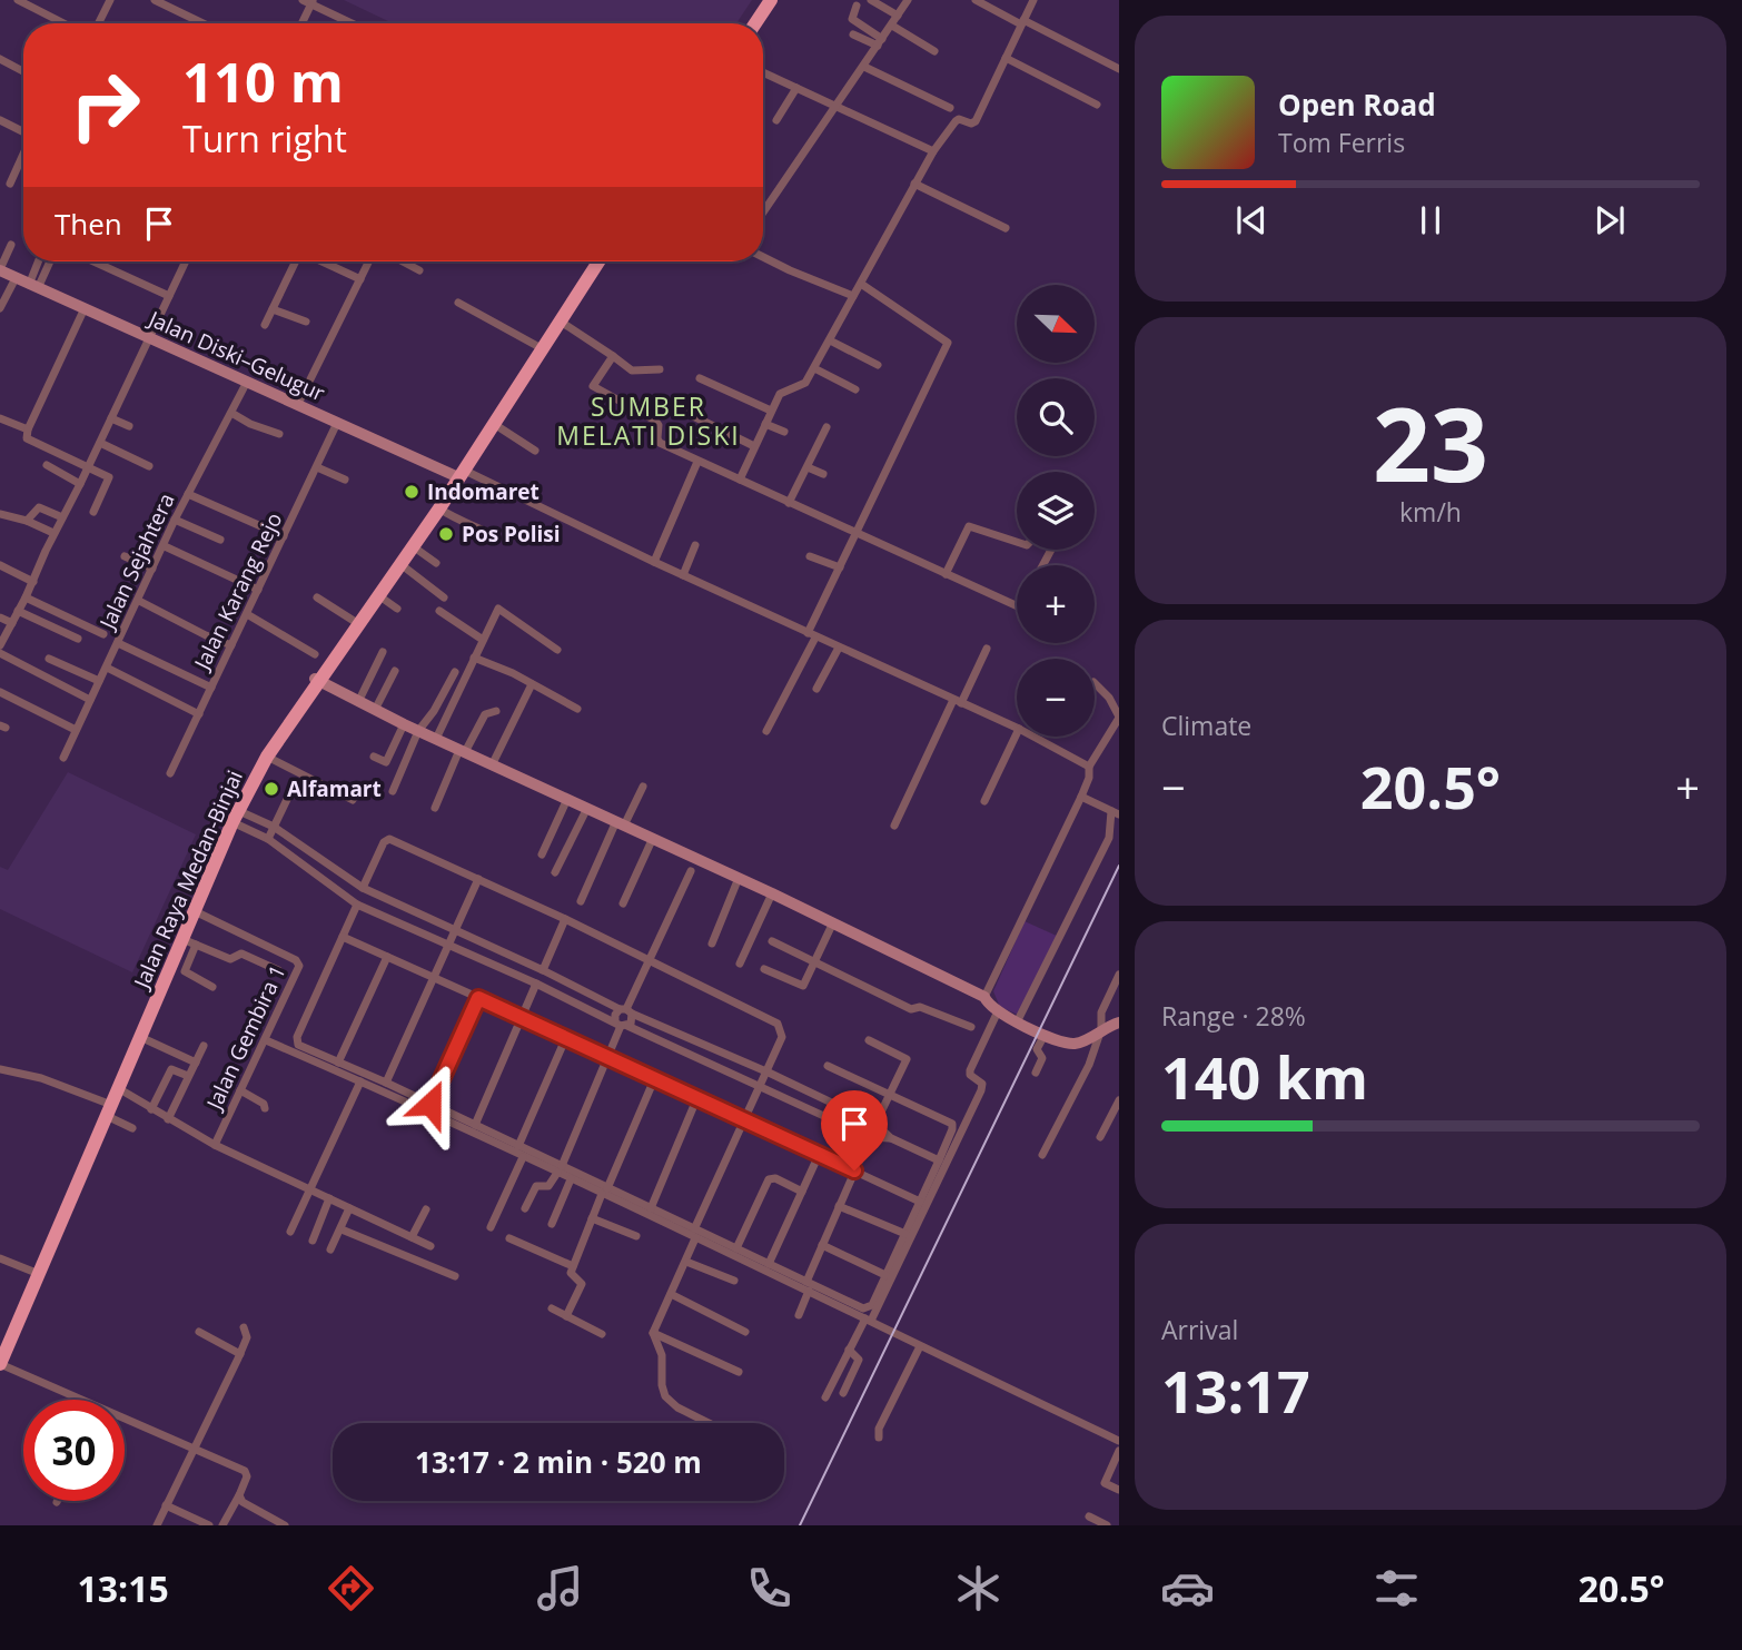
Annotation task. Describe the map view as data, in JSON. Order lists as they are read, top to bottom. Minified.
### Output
{"streets":{"highway":["Jalan Raya Medan-Binjai"],"main road":["Jalan Diski–Gelugur"],"street":["Jalan Sejahtera","Jalan Karang Rejo","Jalan Gembira 1"]},"crossings":[["Jalan Diski–Gelugur","Jalan Sejahtera"],["Jalan Diski–Gelugur","Jalan Karang Rejo"],["Jalan Diski–Gelugur","Jalan Raya Medan-Binjai"],["Jalan Raya Medan-Binjai","Jalan Gembira 1"]],"districts":["SUMBER MELATI DISKI"],"places":["Indomaret","Pos Polisi","Alfamart"],"north":"bottom right","page":{"turn":["110 m","Turn right"],"song":["Open Road","Tom Ferris"],"then":"Then","map_buttons":["+","−"],"tile":[["23","km/h"],"Climate",["Range · 28%","140 km"],["Arrival","13:17"]],"heat":["−","20.5°","+"],"limit":"30","trip":"13:17 · 2 min · 520 m","tabs":["13:15","20.5°"]}}
